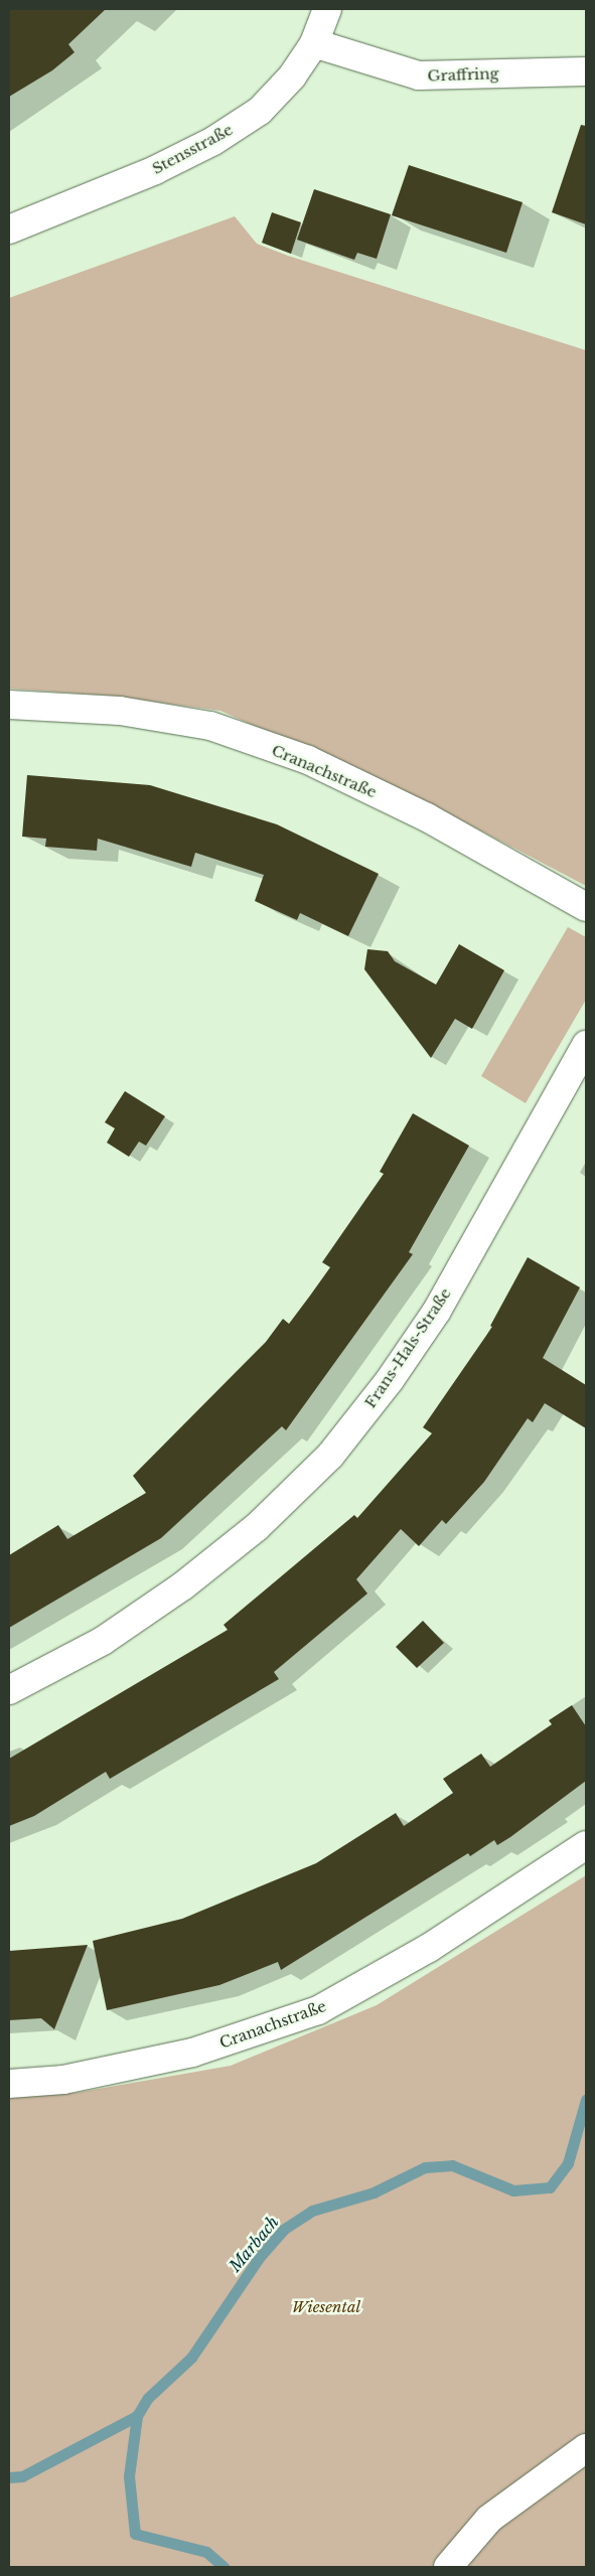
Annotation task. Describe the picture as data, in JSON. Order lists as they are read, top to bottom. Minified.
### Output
{"streets":{"street":["Graffring","Stensstraße","Cranachstraße","Frans-Hals-Straße"]},"crossings":[["Graffring","Stensstraße"]],"water":["Marbach"],"parks":["Wiesental"]}
